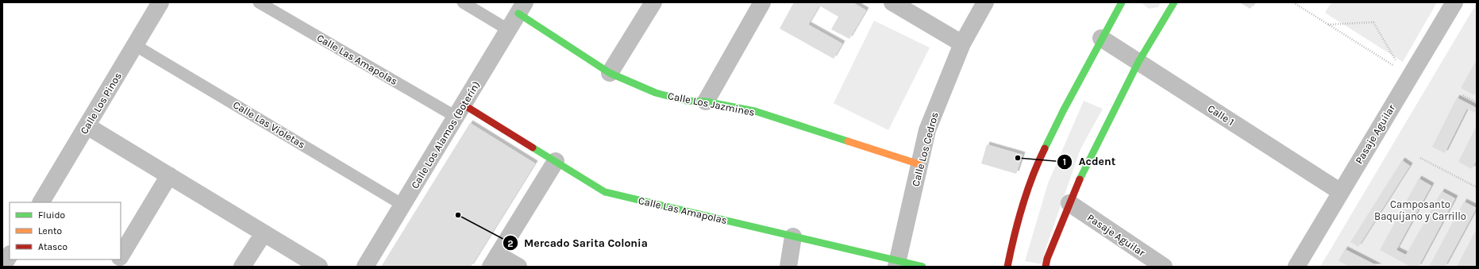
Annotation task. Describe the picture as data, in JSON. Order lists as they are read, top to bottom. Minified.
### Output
{"streets":{"street":["Calle Las Amapolas","Calle Los Pinos","Calle Los Jazmines","Calle 1","Pasaje Aguilar","Calle Los Alamos (Boterín)","Calle Los Cedros"],"lane":["Calle Las Violetas"]},"crossings":[["Calle Las Amapolas","Calle Los Alamos (Boterín)"],["Calle Las Amapolas","Calle Los Cedros"],["Calle Los Pinos","Calle Las Violetas"],["Calle Los Jazmines","Calle Los Alamos (Boterín)"],["Calle Los Jazmines","Calle Los Cedros"],["Calle 1","Pasaje Aguilar"],["Calle Las Violetas","Calle Los Alamos (Boterín)"]],"parks":["Camposanto Baquíjano y Carrillo"],"places":["Acdent","Mercado Sarita Colonia"],"legend":["Fluido","Lento","Atasco"]}
